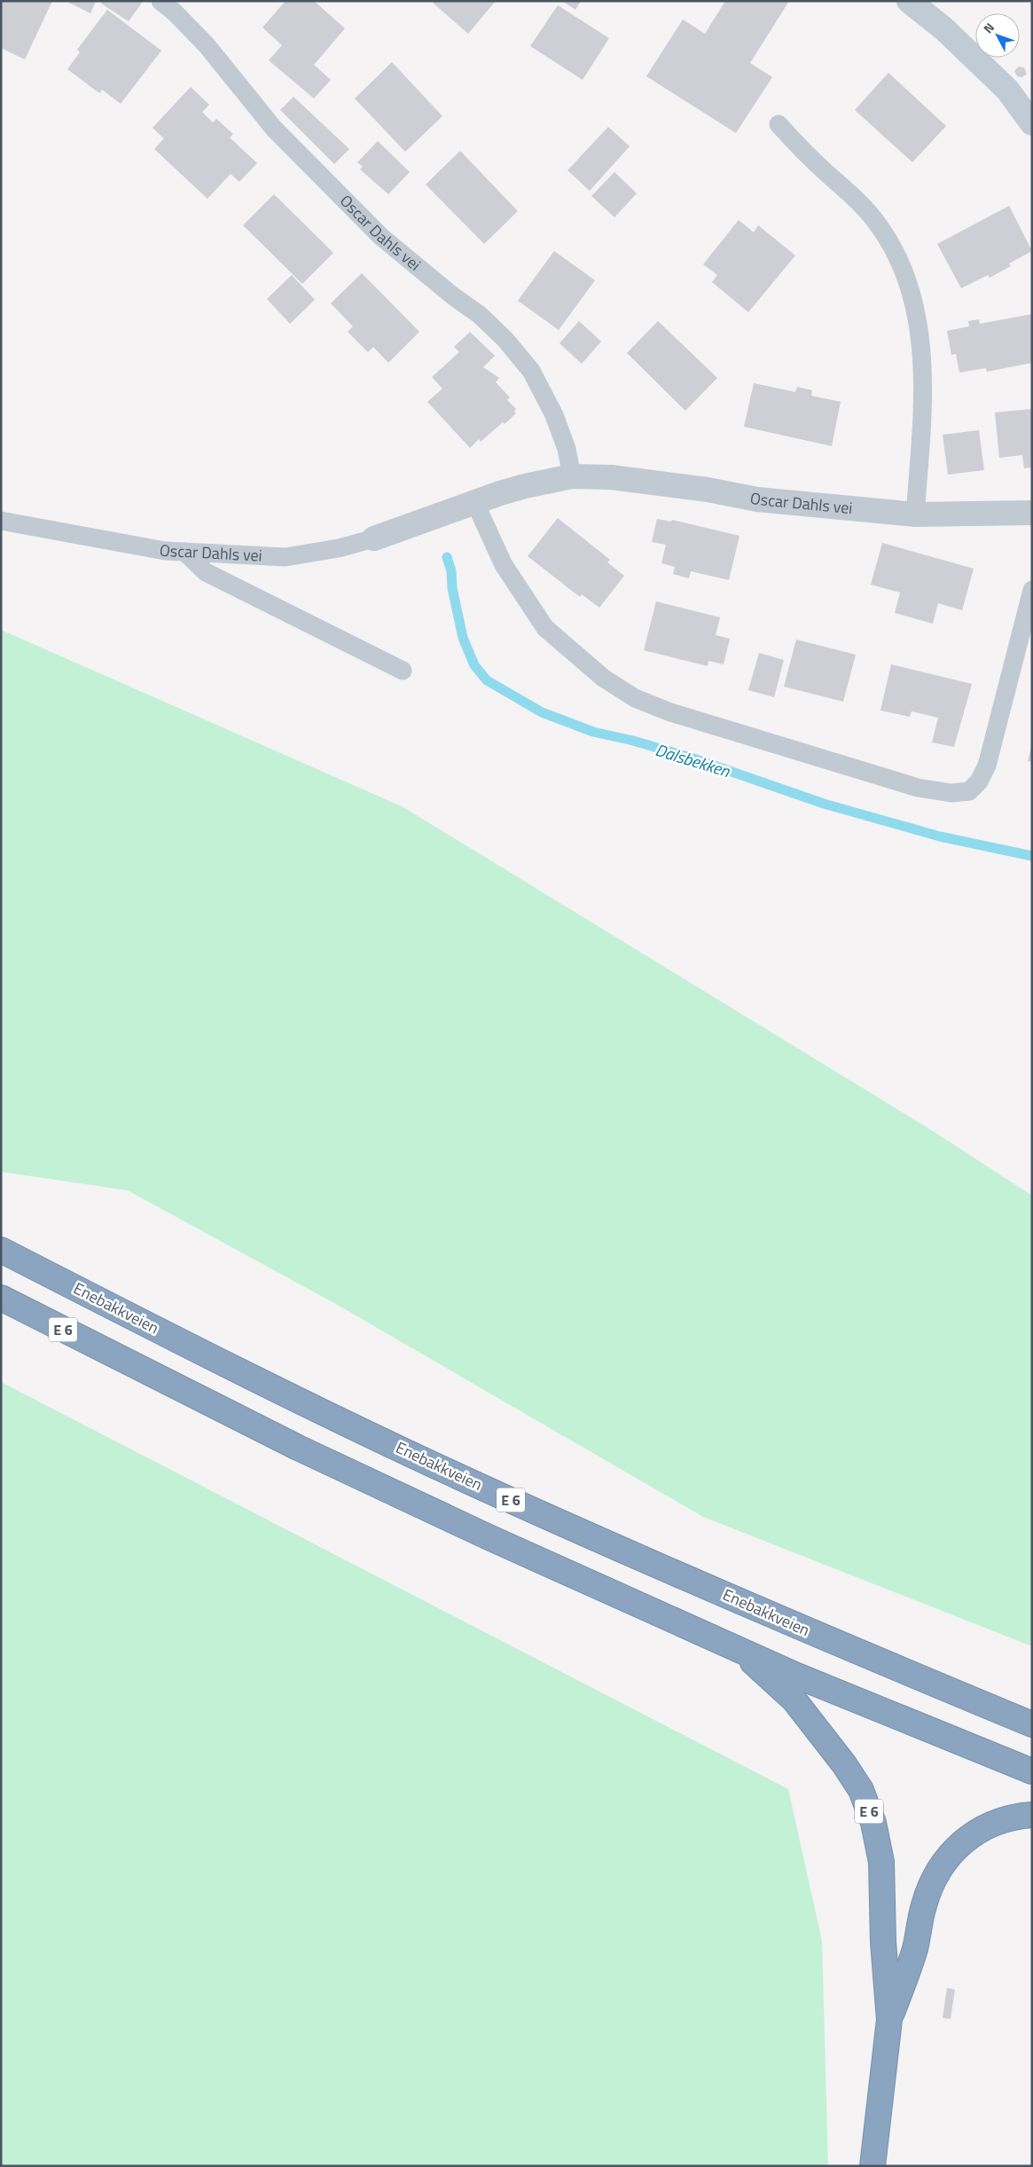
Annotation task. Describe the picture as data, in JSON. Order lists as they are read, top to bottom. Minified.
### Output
{"streets":{"highway":["Enebakkveien","E 6"],"street":["Oscar Dahls vei"]},"water":["Dalsbekken"],"north":"top left"}
